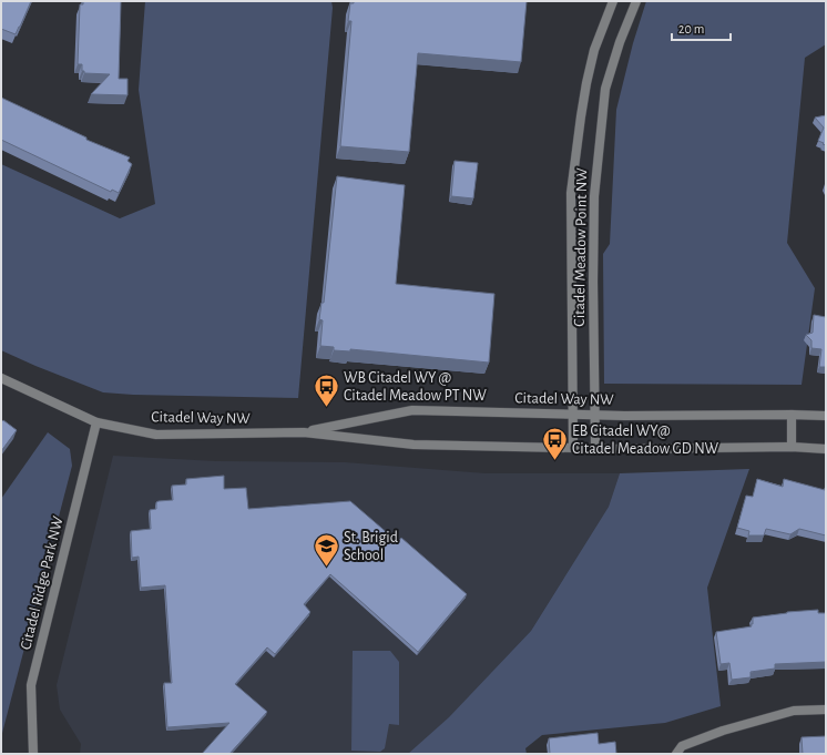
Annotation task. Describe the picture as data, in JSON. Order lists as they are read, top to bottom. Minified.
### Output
{"streets":{"street":["Citadel Meadow Point NW","Citadel Way NW","Citadel Ridge Park NW"]},"crossings":[["Citadel Meadow Point NW","Citadel Way NW"],["Citadel Way NW","Citadel Ridge Park NW"]],"places":{"bus stop":["WB Citadel WY @ Citadel Meadow PT NW","EB Citadel WY@ Citadel Meadow GD NW"],"school or university":["St. Brigid School"]},"scale_bar":"20 m"}
